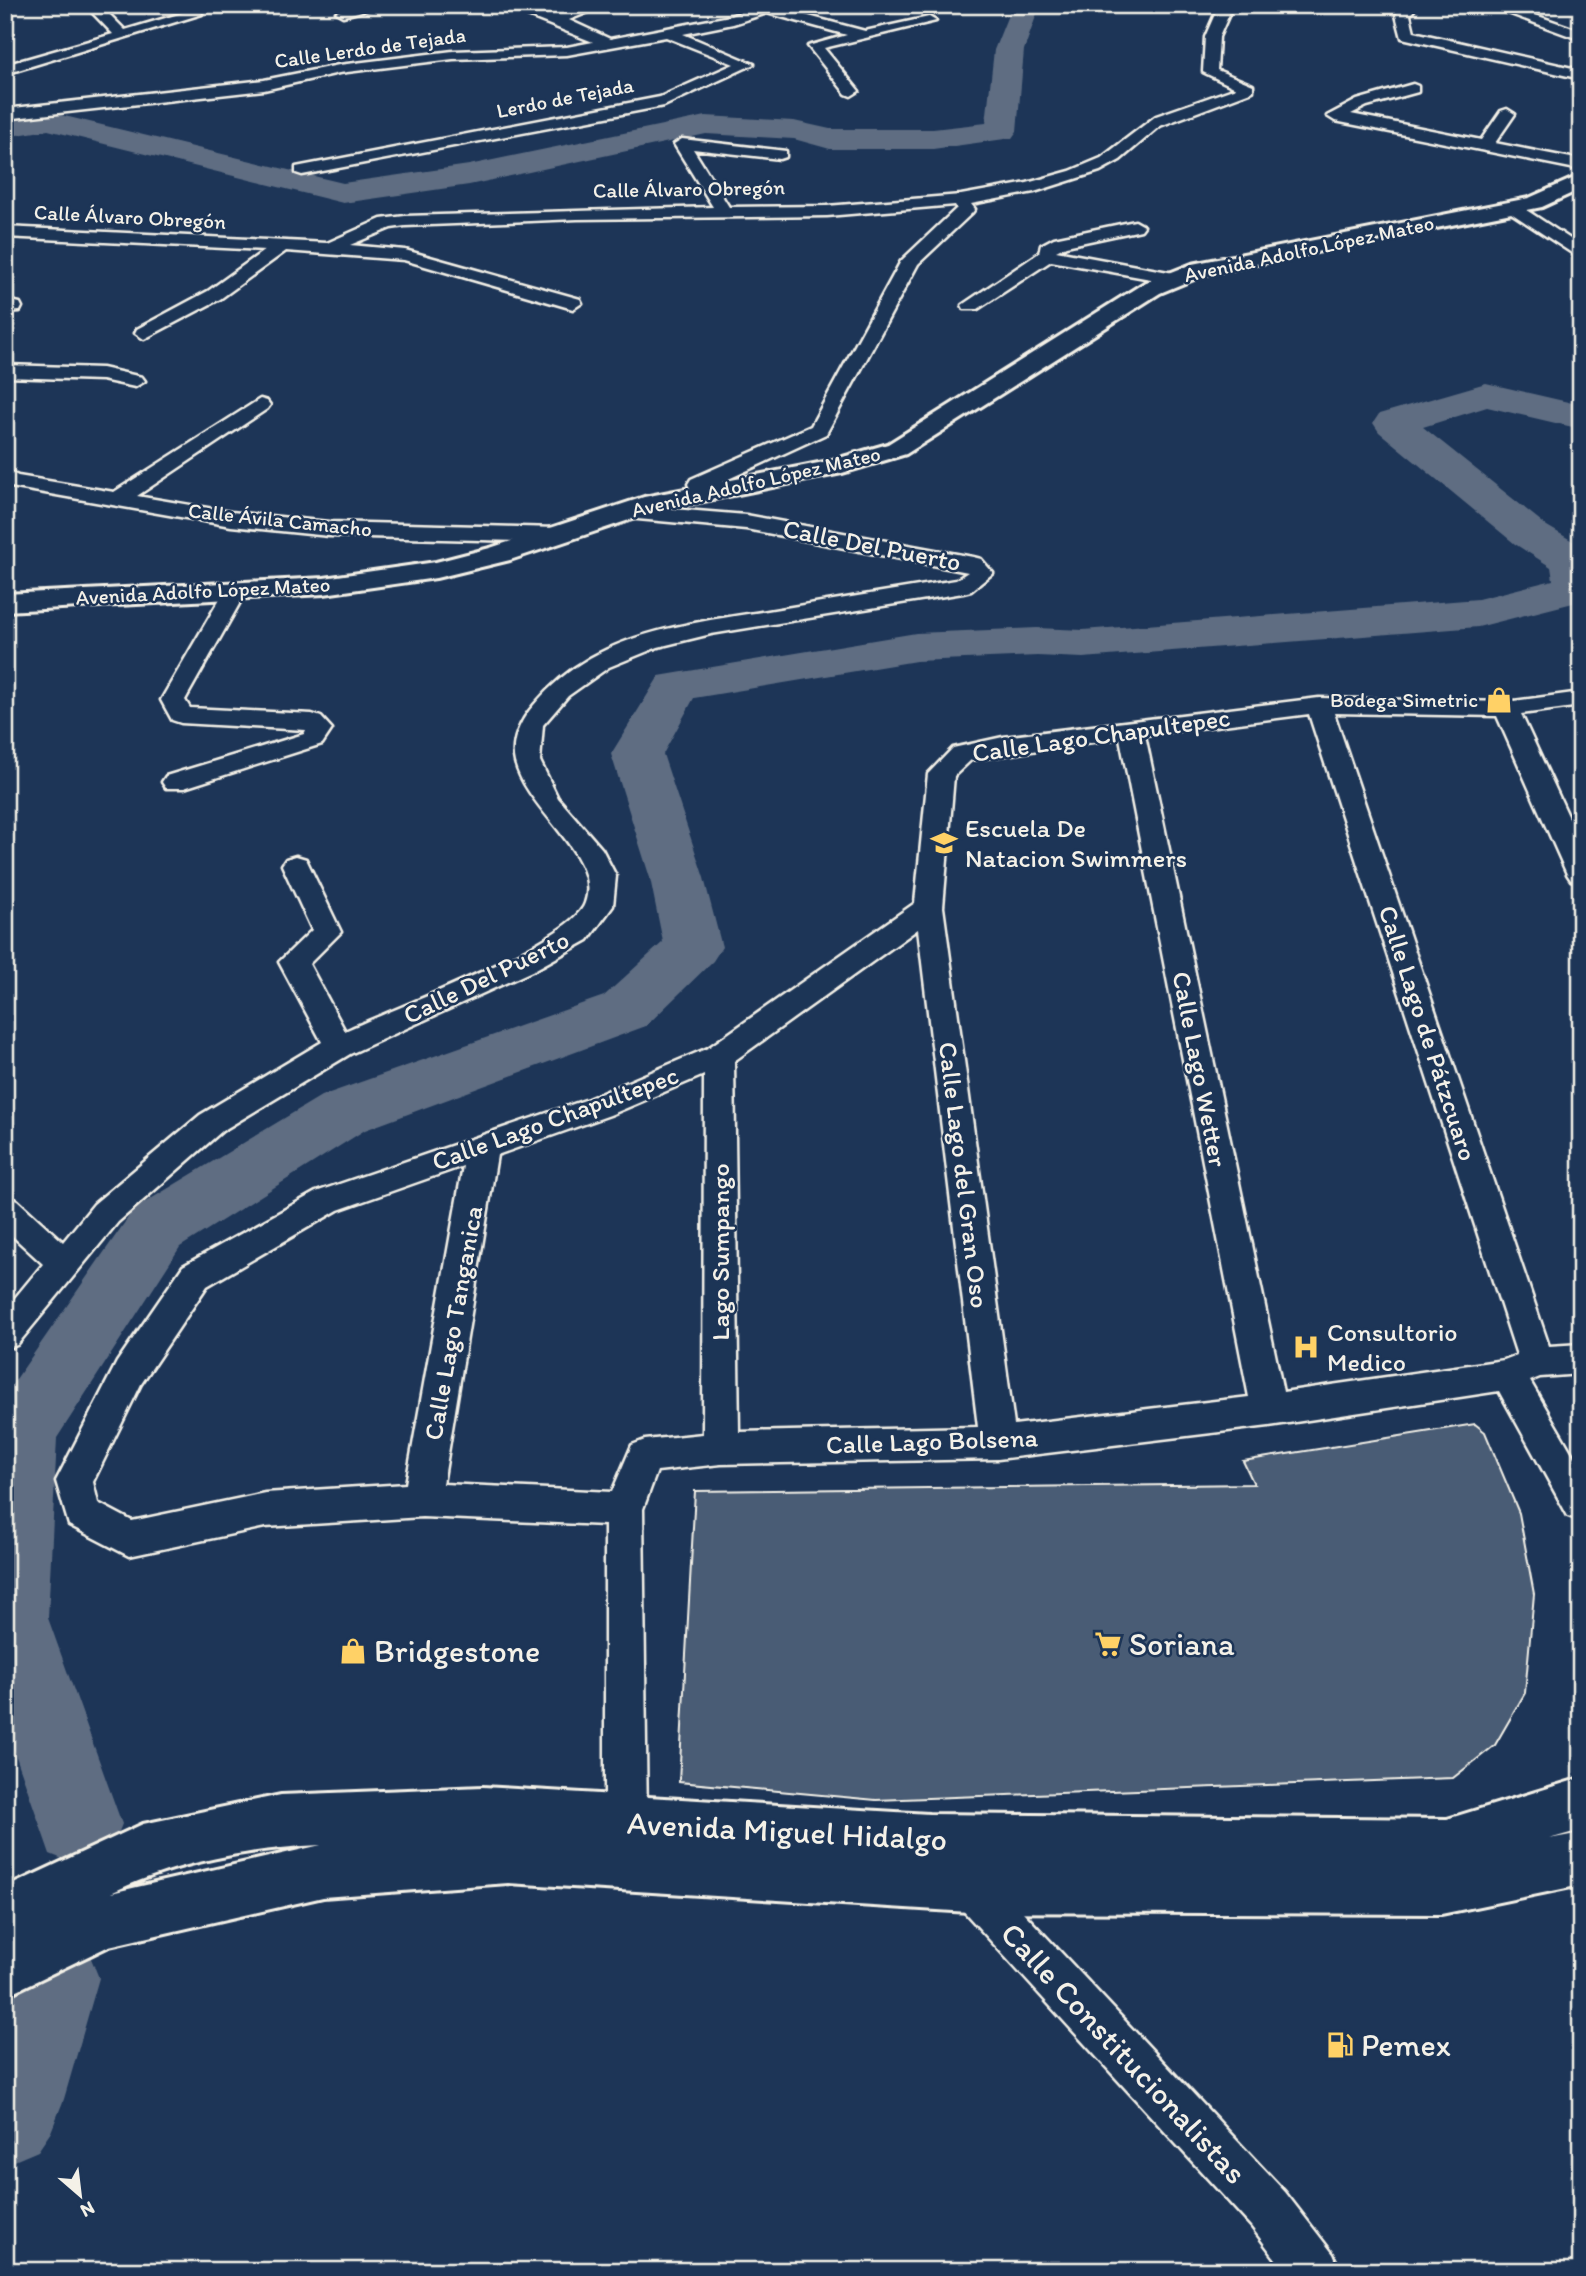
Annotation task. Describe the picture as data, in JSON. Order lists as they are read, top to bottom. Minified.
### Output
{"streets":{"main road":["Avenida Adolfo López Mateo","Avenida Miguel Hidalgo"],"street":["Calle Lerdo de Tejada","Lerdo de Tejada","Calle Álvaro Obregón","Calle Ávila Camacho","Calle Del Puerto","Calle Lago Chapultepec","Calle Lago de Pátzcuaro","Calle Lago Wetter","Calle Lago del Gran Oso","Lago Sumpango","Calle Lago Tanganica","Calle Lago Bolsena","Calle Constitucionalistas"]},"crossings":[["Calle Lerdo de Tejada","Lerdo de Tejada"],["Avenida Adolfo López Mateo","Calle Ávila Camacho"],["Avenida Adolfo López Mateo","Calle Del Puerto"],["Calle Lago Chapultepec","Calle Lago de Pátzcuaro"],["Calle Lago Chapultepec","Calle Lago Wetter"],["Calle Lago Chapultepec","Calle Lago del Gran Oso"],["Calle Lago Chapultepec","Lago Sumpango"],["Calle Lago Chapultepec","Calle Lago Tanganica"],["Calle Lago Chapultepec","Calle Lago Bolsena"],["Calle Lago de Pátzcuaro","Calle Lago Bolsena"],["Calle Lago Wetter","Calle Lago Bolsena"],["Calle Lago del Gran Oso","Calle Lago Bolsena"],["Lago Sumpango","Calle Lago Bolsena"],["Calle Lago Bolsena","Avenida Miguel Hidalgo"],["Avenida Miguel Hidalgo","Calle Constitucionalistas"]],"places":{"shop":["Bodega Simetric","Bridgestone"],"school or university":["Escuela De Natacion Swimmers"],"hospital":["Consultorio Medico"],"supermarket":["Soriana"],"fuel station":["Pemex"]},"north":"bottom right"}
